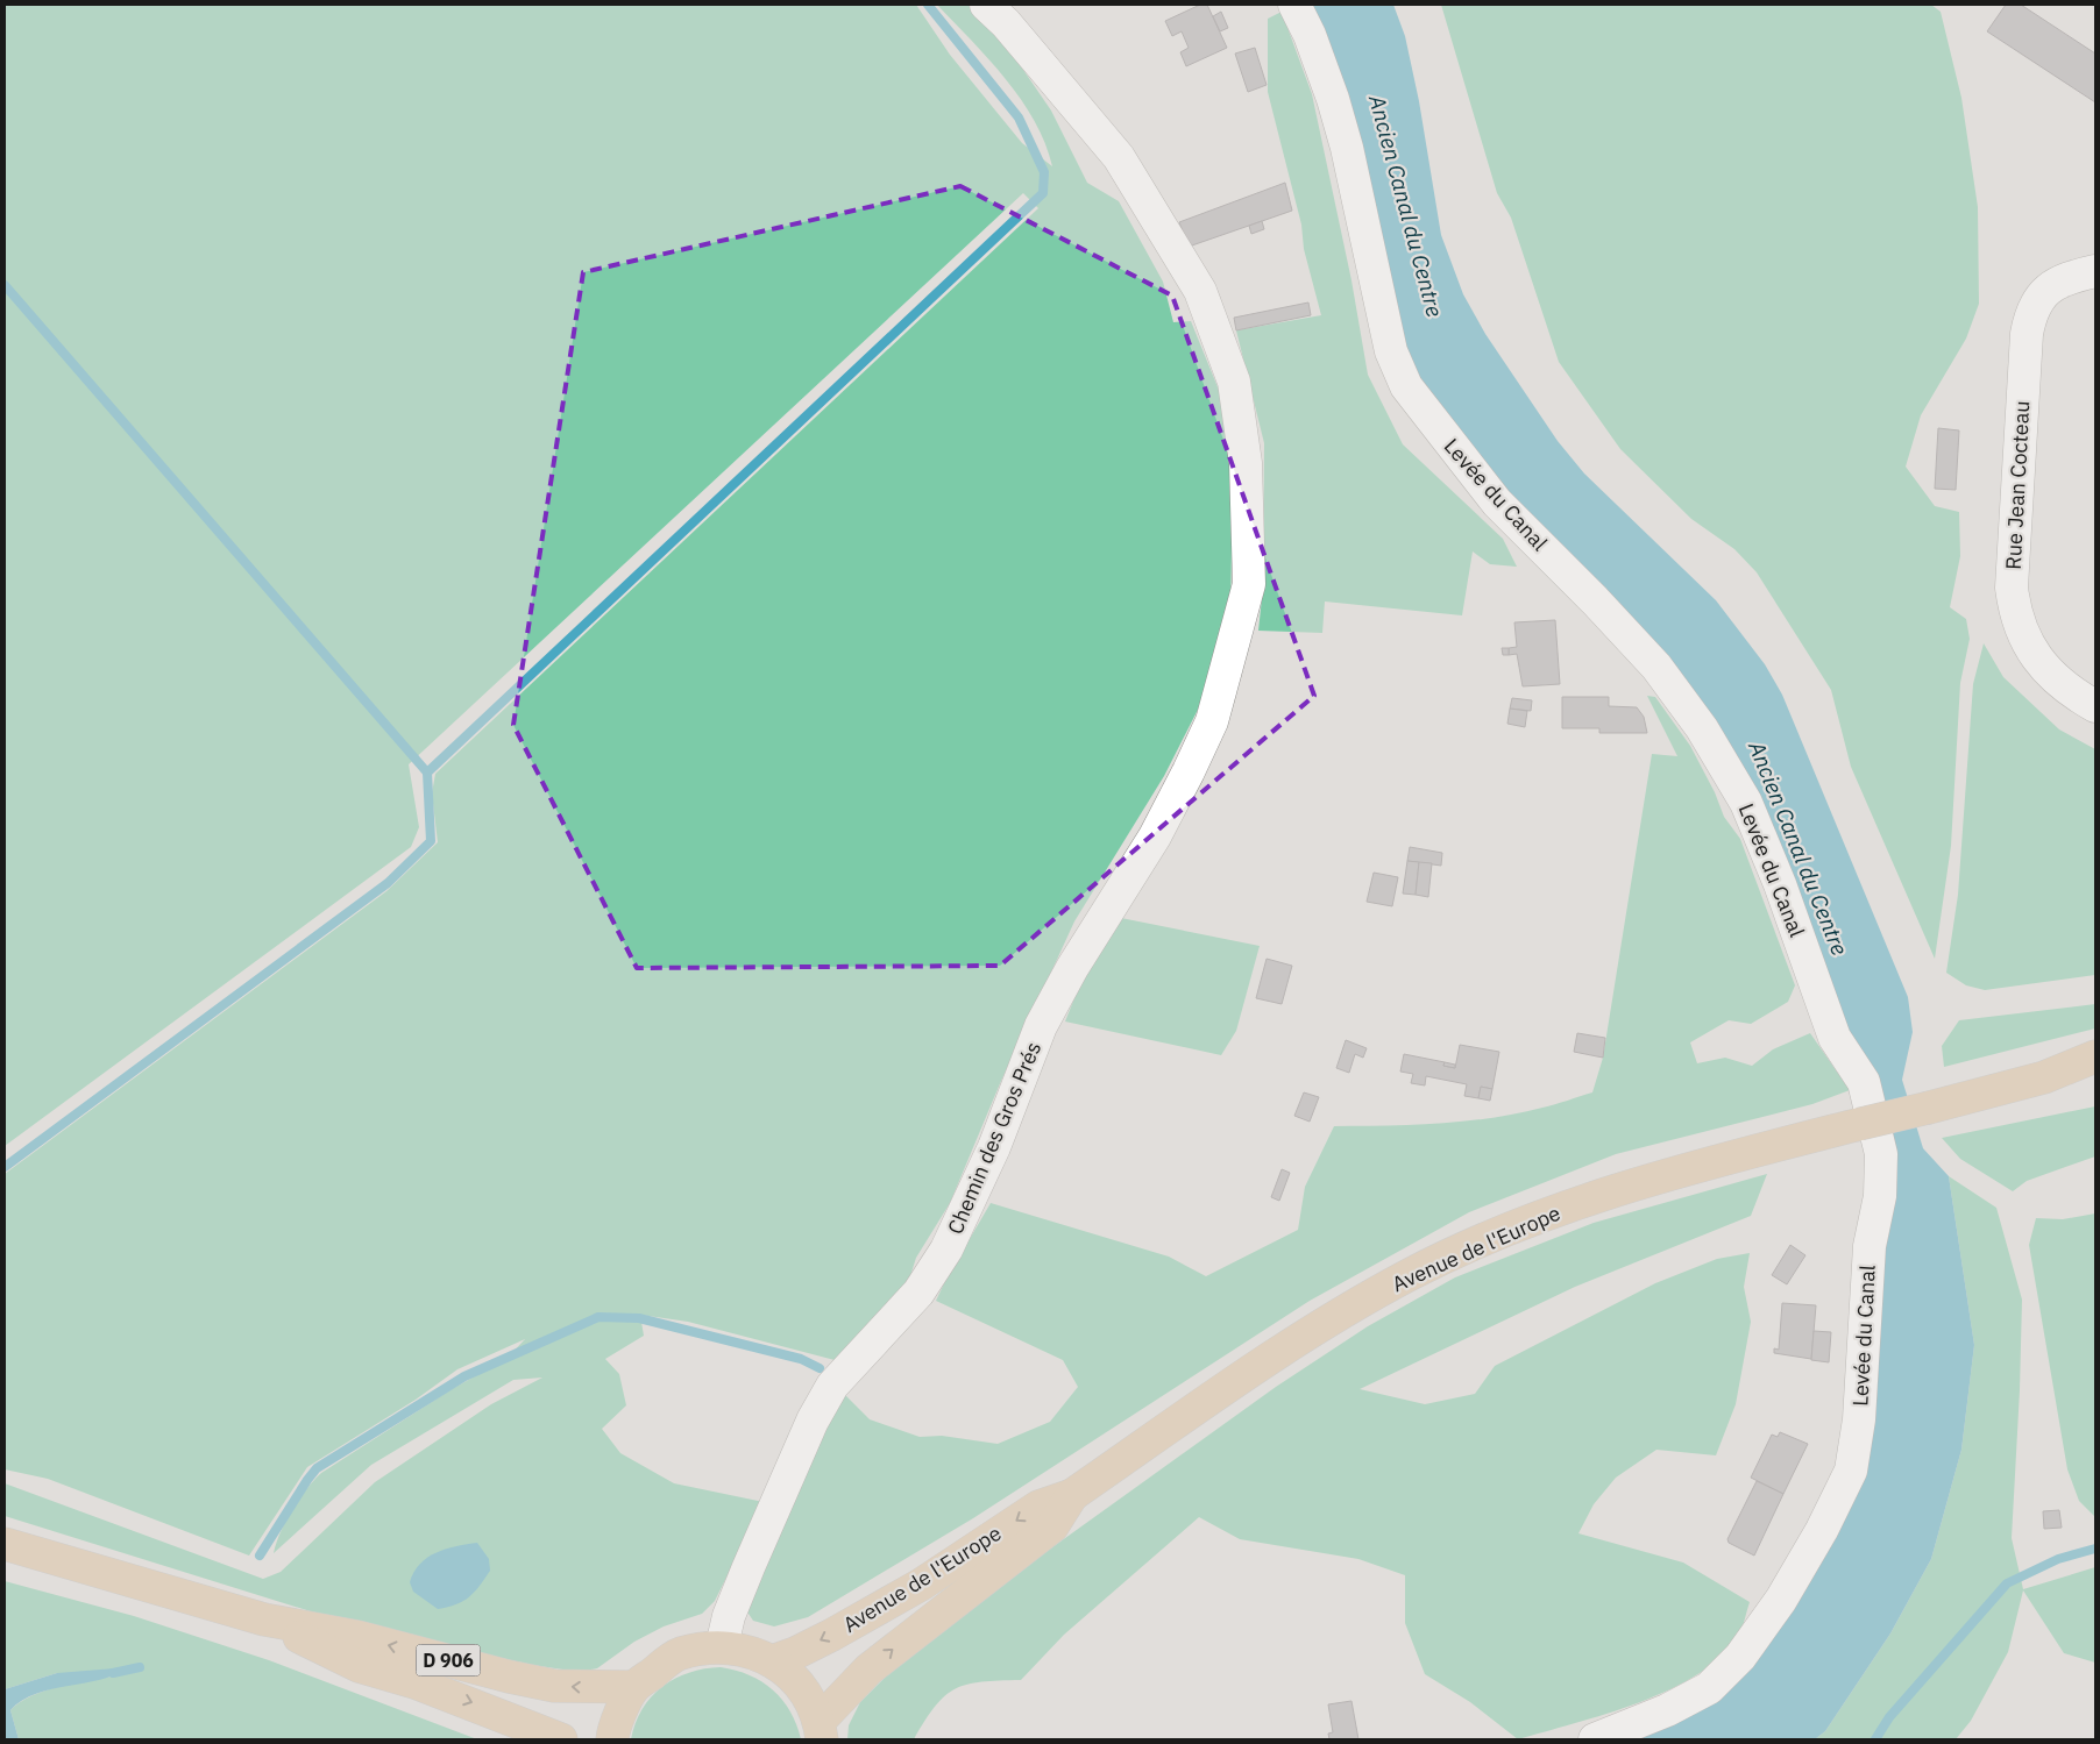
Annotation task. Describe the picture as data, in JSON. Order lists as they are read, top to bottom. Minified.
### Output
{"streets":{"main road":["Avenue de l'Europe","D 906"],"street":["Rue Jean Cocteau","Levée du Canal","Chemin des Gros Prés"]},"water":["Ancien Canal du Centre"]}
